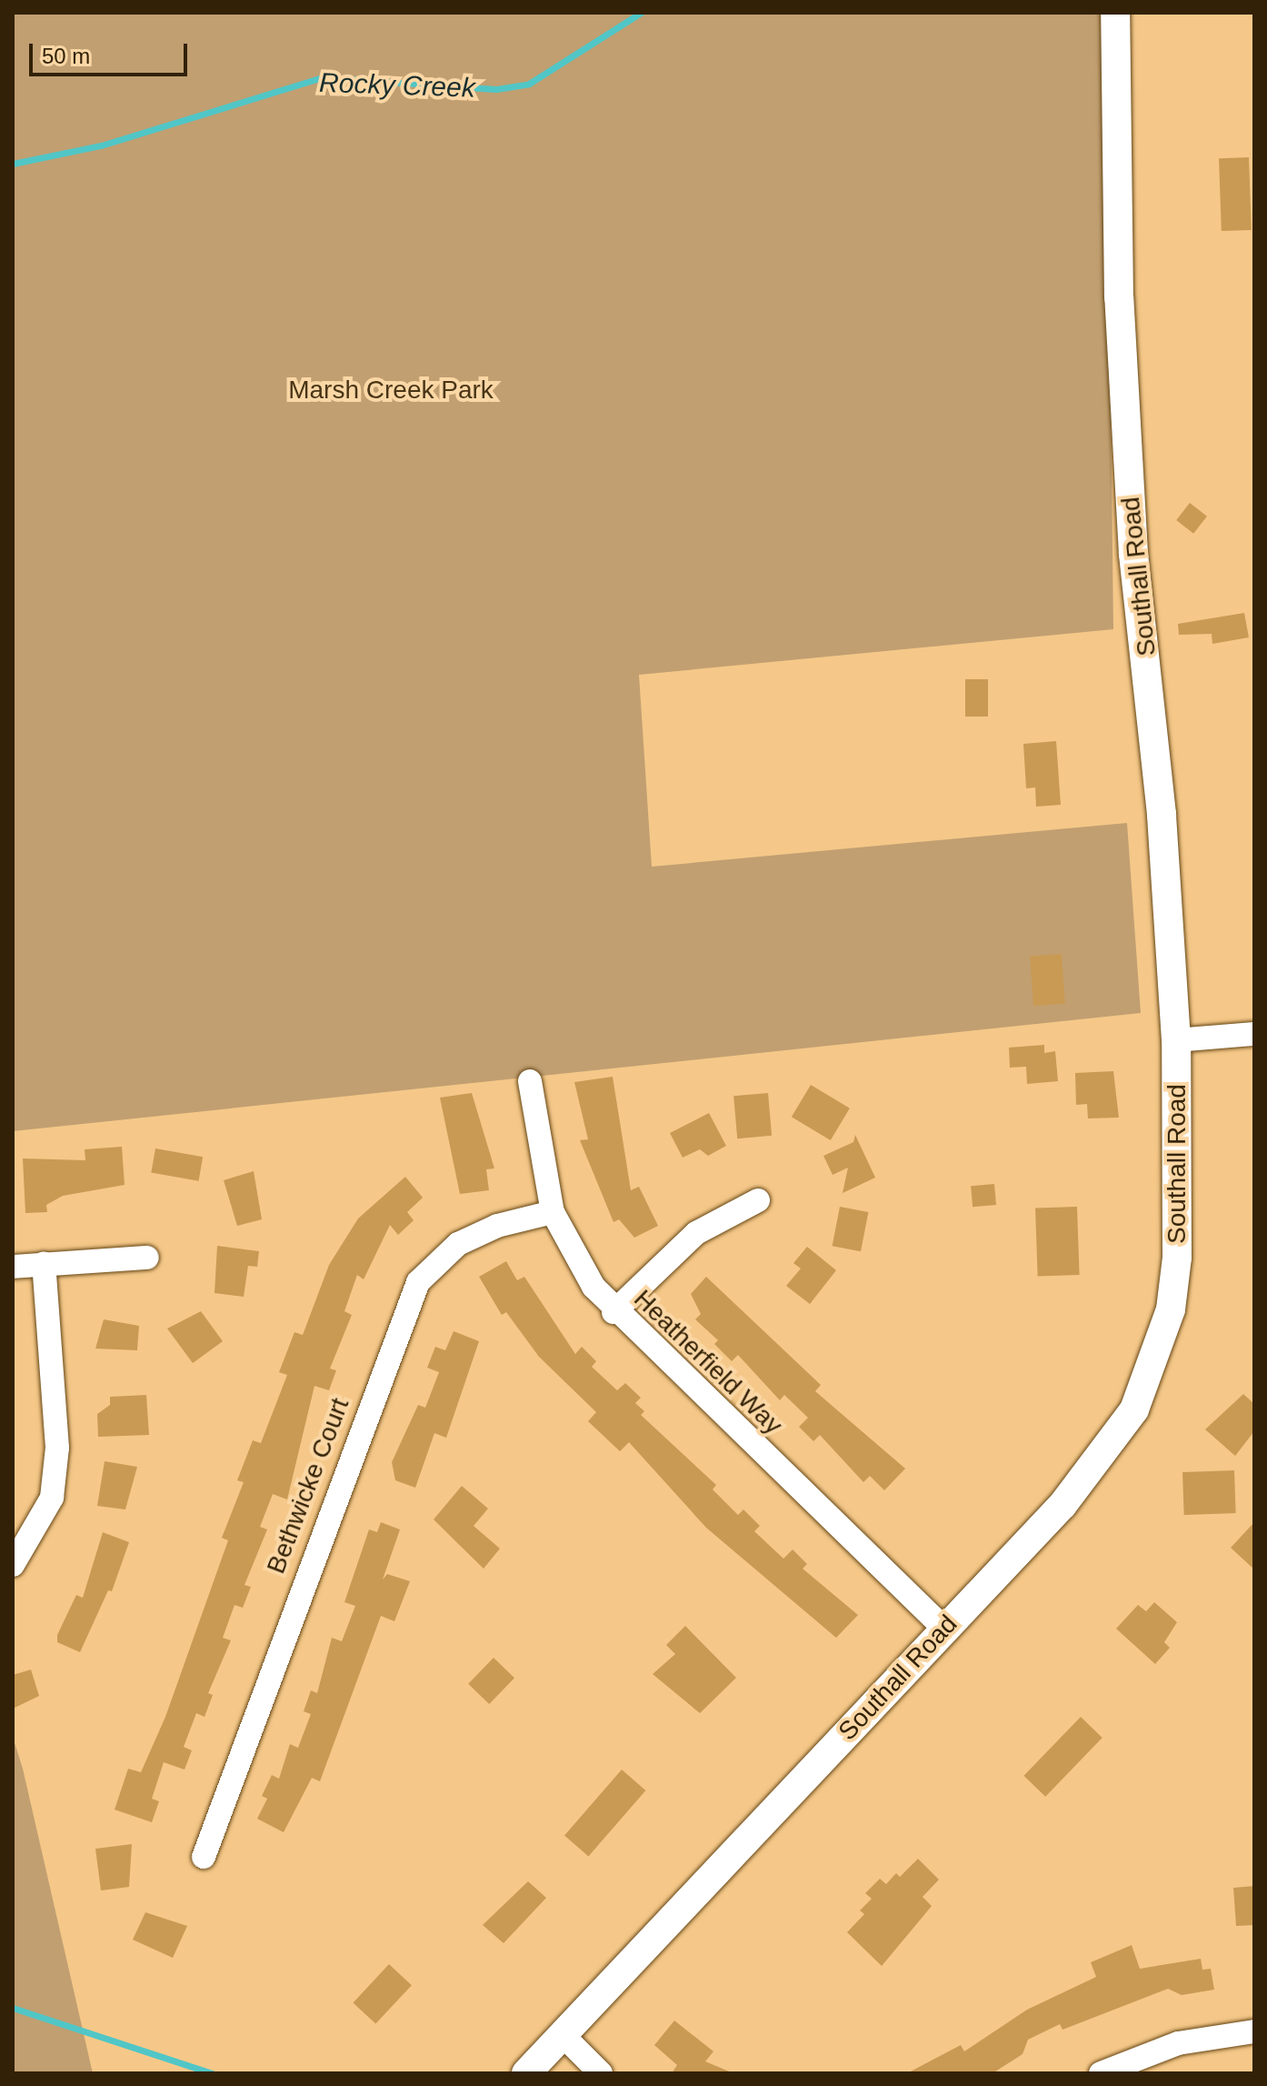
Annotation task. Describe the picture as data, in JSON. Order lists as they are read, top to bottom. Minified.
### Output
{"streets":{"street":["Southall Road","Heatherfield Way","Bethwicke Court"]},"crossings":[["Southall Road","Heatherfield Way"],["Heatherfield Way","Bethwicke Court"]],"water":["Rocky Creek"],"parks":["Marsh Creek Park"],"scale_bar":"50 m"}
